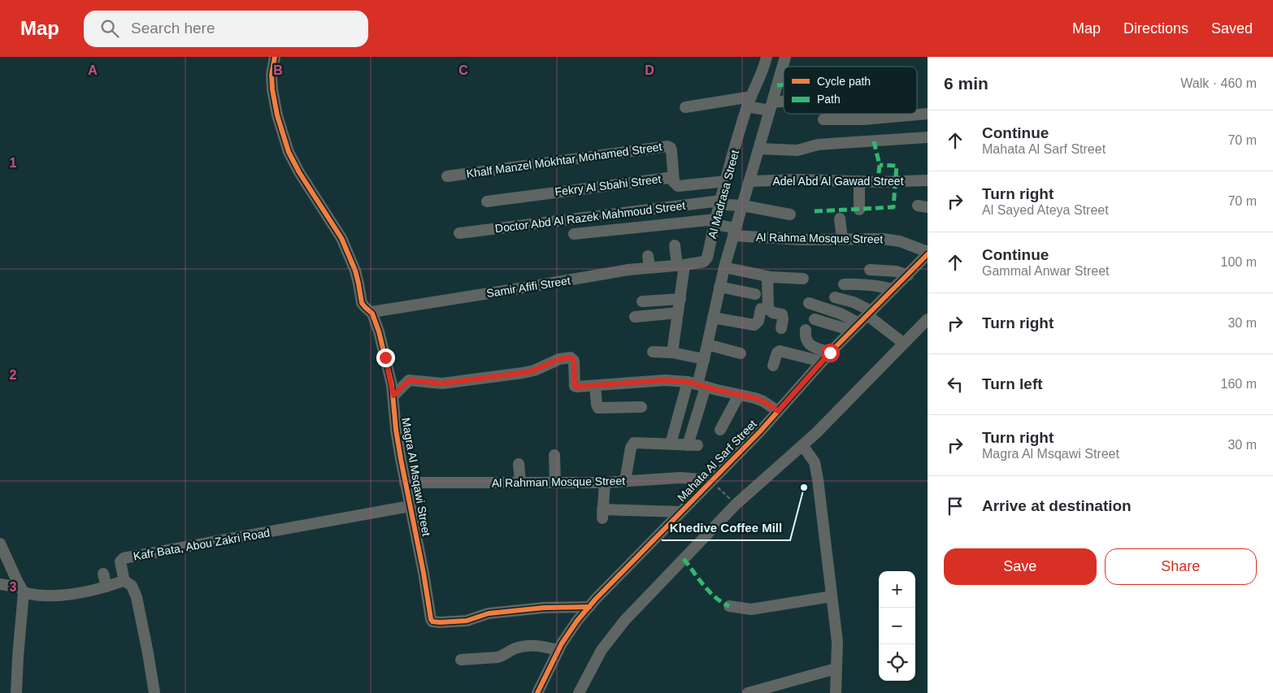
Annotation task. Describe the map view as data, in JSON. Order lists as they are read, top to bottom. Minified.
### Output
{"streets":{"street":["Khalf Manzel Mokhtar Mohamed Street","Adel Abd Al Gawad Street","Fekry Al Sbahi Street","Al Madrasa Street","Doctor Abd Al Razek Mahmoud Street","Al Rahma Mosque Street","Samir Afifi Street","Mahata Al Sarf Street","Magra Al Msqawi Street","Al Rahman Mosque Street","Kafr Bata, Abou Zakri Road"]},"crossings":[["Khalf Manzel Mokhtar Mohamed Street","Fekry Al Sbahi Street"],["Fekry Al Sbahi Street","Al Madrasa Street"],["Al Madrasa Street","Doctor Abd Al Razek Mahmoud Street"],["Al Madrasa Street","Al Rahma Mosque Street"],["Al Madrasa Street","Samir Afifi Street"],["Al Rahma Mosque Street","Mahata Al Sarf Street"],["Samir Afifi Street","Magra Al Msqawi Street"],["Mahata Al Sarf Street","Magra Al Msqawi Street"],["Mahata Al Sarf Street","Al Rahman Mosque Street"],["Magra Al Msqawi Street","Al Rahman Mosque Street"],["Magra Al Msqawi Street","Kafr Bata, Abou Zakri Road"]],"places":["Khedive Coffee Mill"],"legend":["Cycle path","Path"],"page":{"header":"Map","search":"Search here","nav":["Map","Directions","Saved"],"heading":["6 min","Walk · 460 m"],"list":[["Continue","Mahata Al Sarf Street","70 m"],["Turn right","Al Sayed Ateya Street","70 m"],["Continue","Gammal Anwar Street","100 m"],["Turn right","30 m"],["Turn left","160 m"],["Turn right","Magra Al Msqawi Street","30 m"],"Arrive at destination"],"buttons":["Save","Share"],"map_buttons":["+","−"]},"grid":{"columns":["A","B","C","D"],"rows":["1","2","3"]}}
